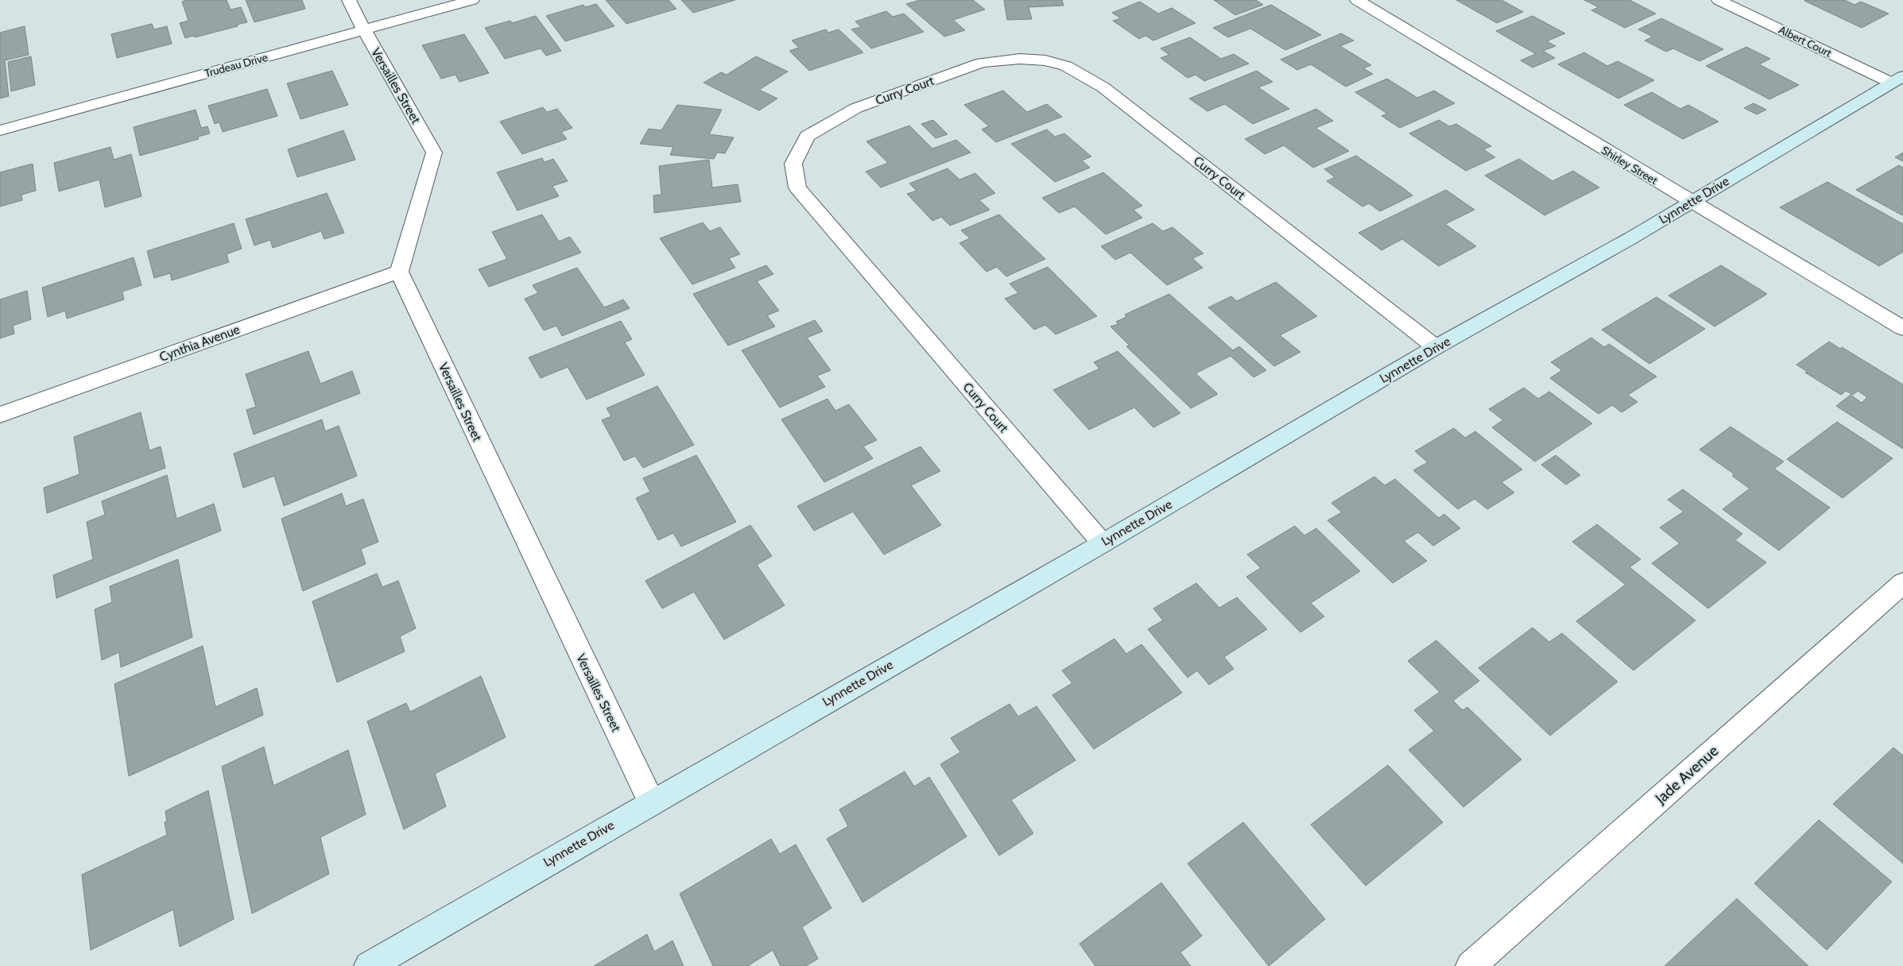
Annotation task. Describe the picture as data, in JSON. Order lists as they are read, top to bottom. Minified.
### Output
{"streets":{"street":["Albert Court","Trudeau Drive","Versailles Street","Curry Court","Shirley Street","Lynnette Drive","Cynthia Avenue","Jade Avenue"]},"crossings":[["Albert Court","Lynnette Drive"],["Trudeau Drive","Versailles Street"],["Versailles Street","Lynnette Drive"],["Versailles Street","Cynthia Avenue"],["Curry Court","Lynnette Drive"],["Shirley Street","Lynnette Drive"]]}
